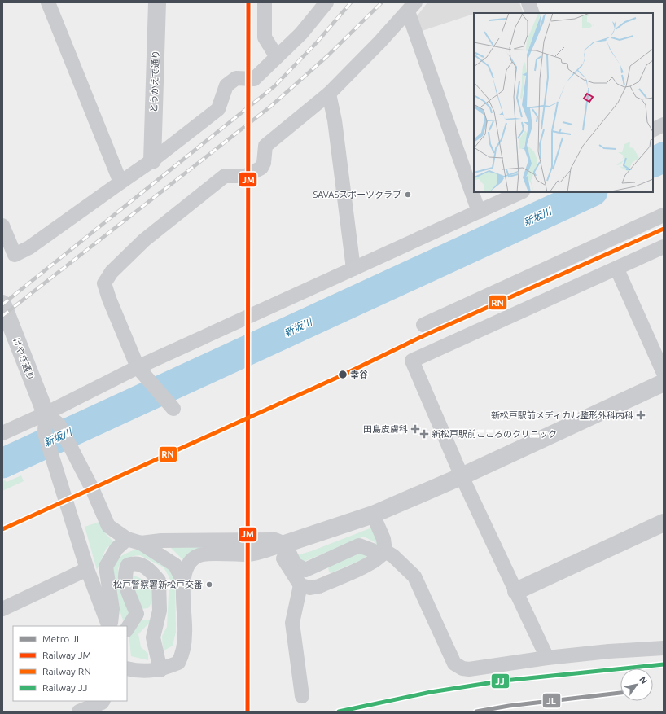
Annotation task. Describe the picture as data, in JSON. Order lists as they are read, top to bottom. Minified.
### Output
{"streets":{"street":["とうかえで通り","けやき通り"]},"water":["新坂川"],"places":{"other":["SAVASスポーツクラブ","幸谷","松戸警察署新松戸交番"],"health":["新松戸駅前メディカル整形外科内科","田島皮膚科","新松戸駅前こころのクリニック"]},"lines":["rail line JM","rail line RN","rail line JJ","metro line JL"],"legend":["Metro JL","Railway JM","Railway RN","Railway JJ"],"north":"top right"}
